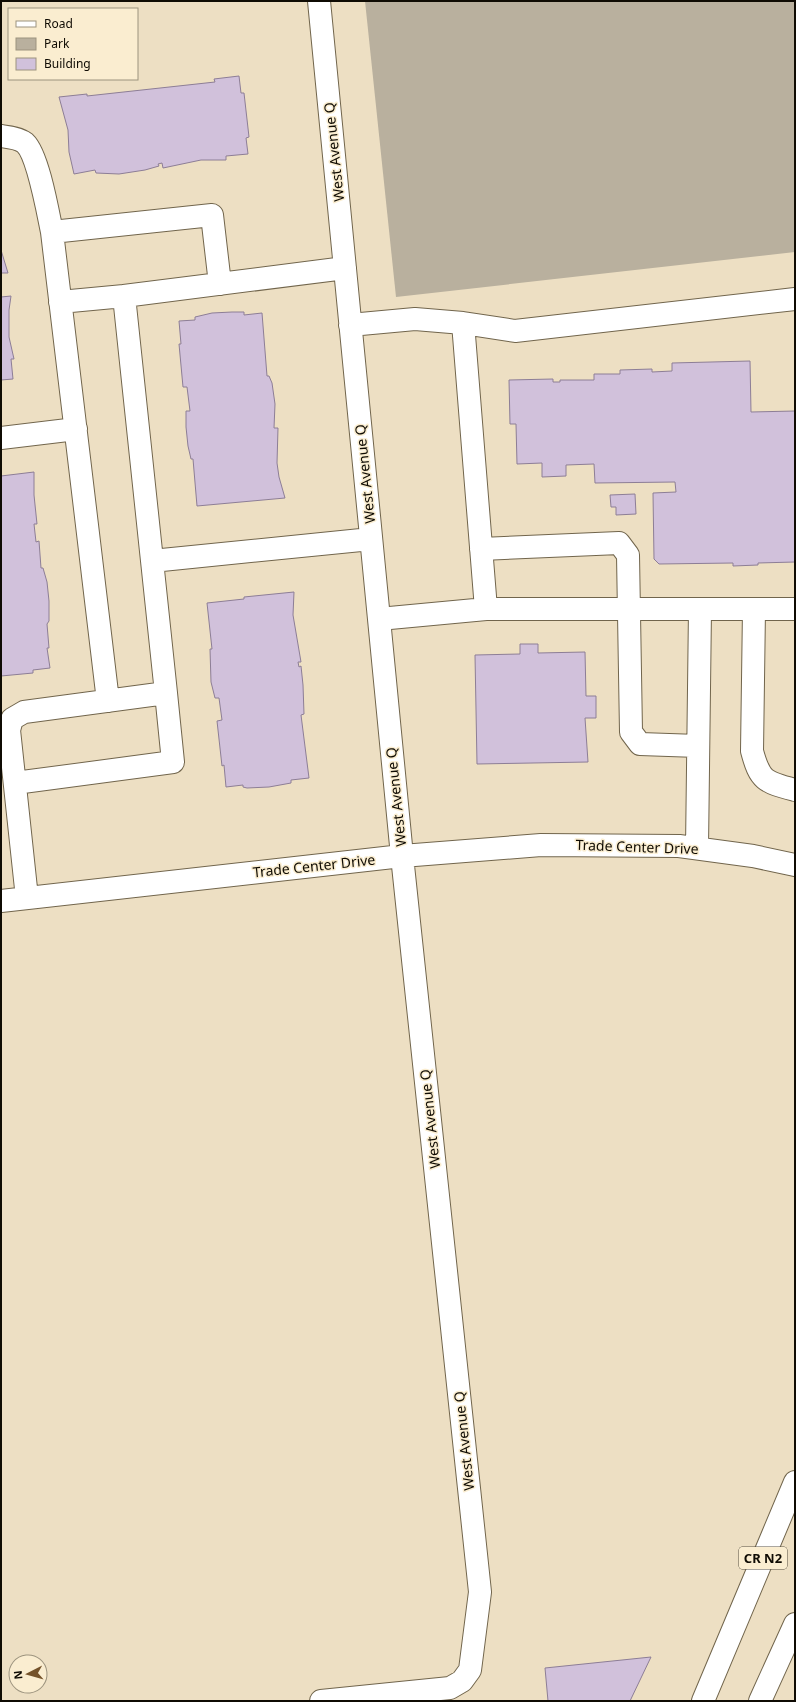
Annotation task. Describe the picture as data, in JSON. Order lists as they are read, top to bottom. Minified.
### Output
{"streets":{"street":["West Avenue Q","Trade Center Drive","CR N2"]},"crossings":[["West Avenue Q","Trade Center Drive"]],"legend":["Road","Park","Building"],"north":"left"}
